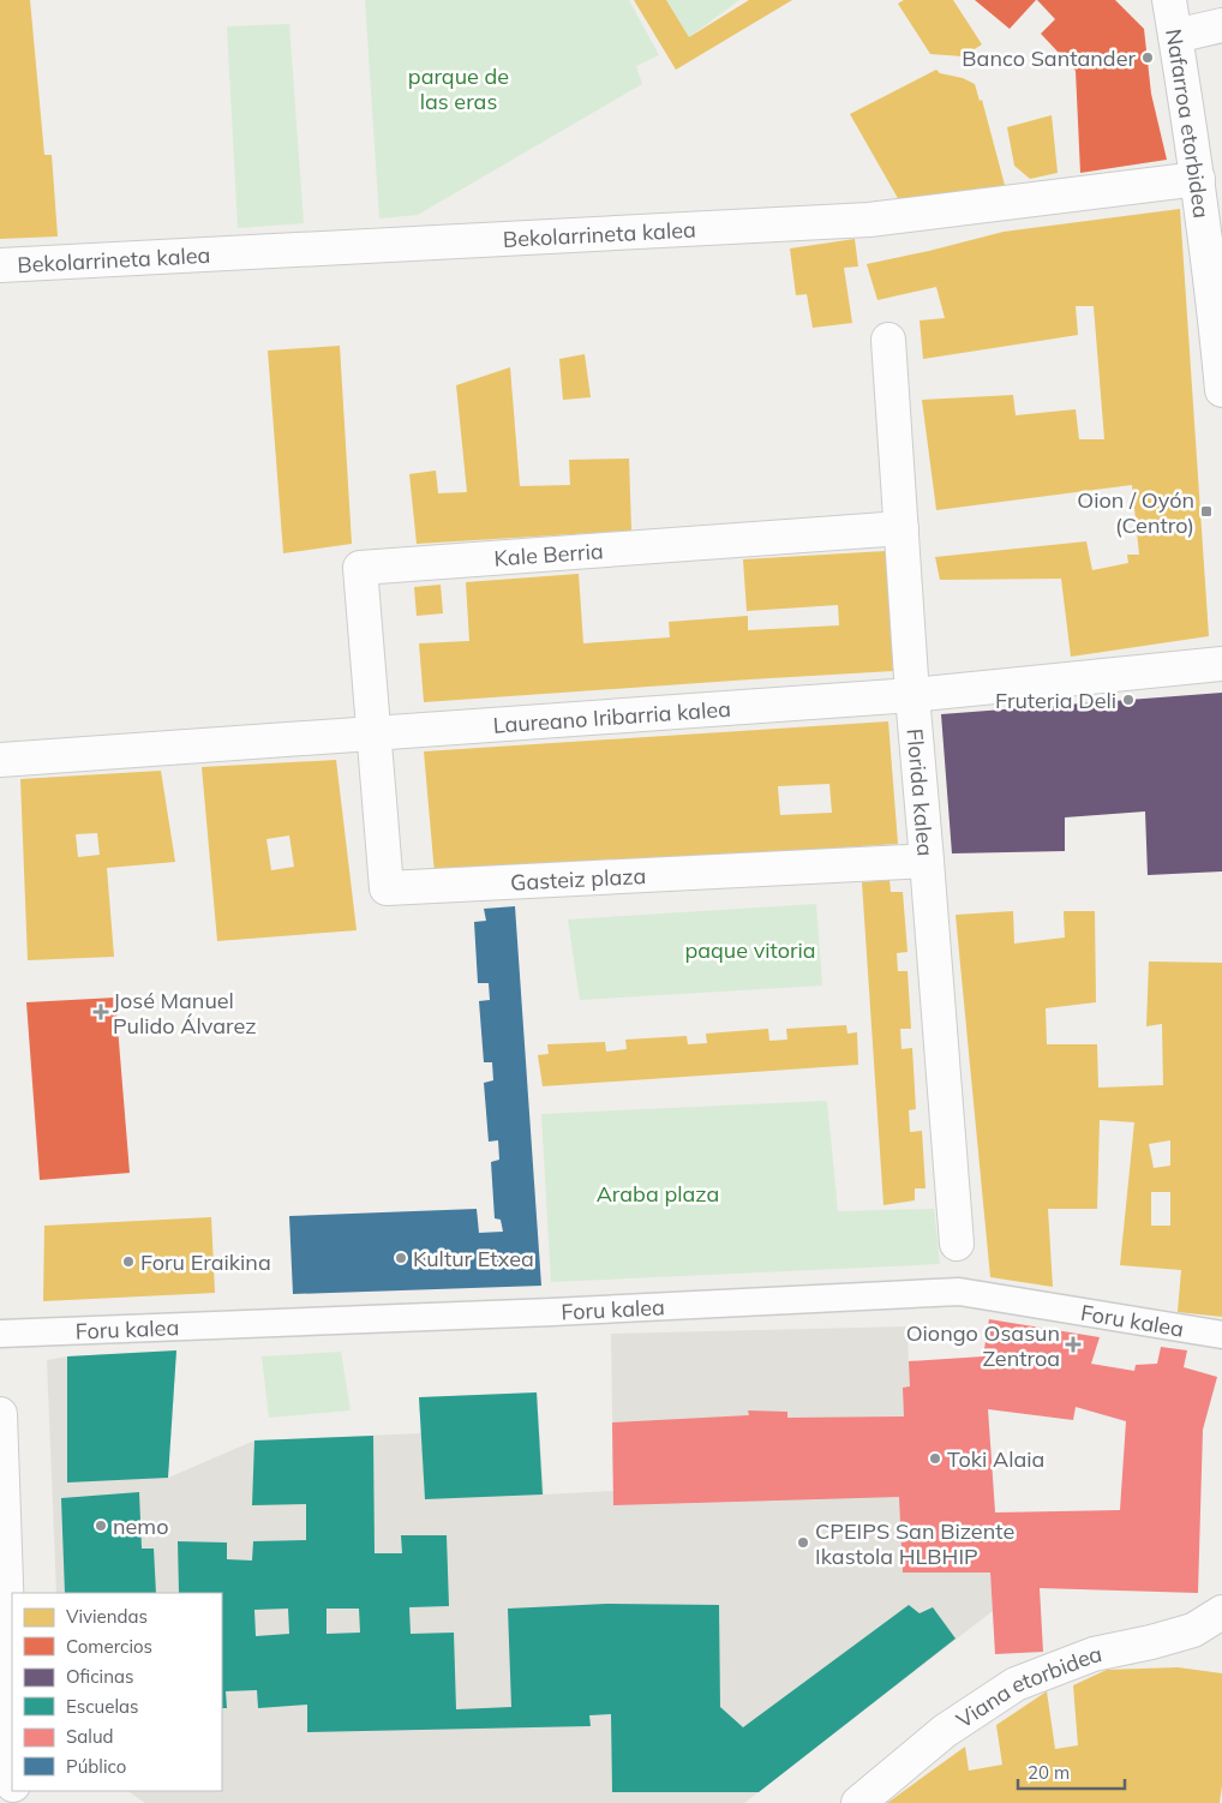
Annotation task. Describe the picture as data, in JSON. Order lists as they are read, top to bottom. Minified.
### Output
{"streets":{"street":["Nafarroa etorbidea","Bekolarrineta kalea","Kale Berria","Laureano Iribarria kalea","Florida kalea","Gasteiz plaza","Foru kalea","Viana etorbidea"]},"crossings":[["Nafarroa etorbidea","Bekolarrineta kalea"],["Kale Berria","Laureano Iribarria kalea"],["Kale Berria","Florida kalea"],["Kale Berria","Gasteiz plaza"],["Laureano Iribarria kalea","Florida kalea"],["Laureano Iribarria kalea","Gasteiz plaza"],["Florida kalea","Gasteiz plaza"]],"parks":["parque de las eras","paque vitoria","Araba plaza"],"places":{"other":["Banco Santander","Fruteria Deli","Kultur Etxea","Foru Eraikina","Toki Alaia","nemo","CPEIPS San Bizente Ikastola HLBHIP"],"transit":["Oion / Oyón (Centro)"],"health":["José Manuel Pulido Álvarez","Oiongo Osasun Zentroa"]},"legend":["Viviendas","Comercios","Oficinas","Escuelas","Salud","Público"],"scale_bar":"20 m"}
